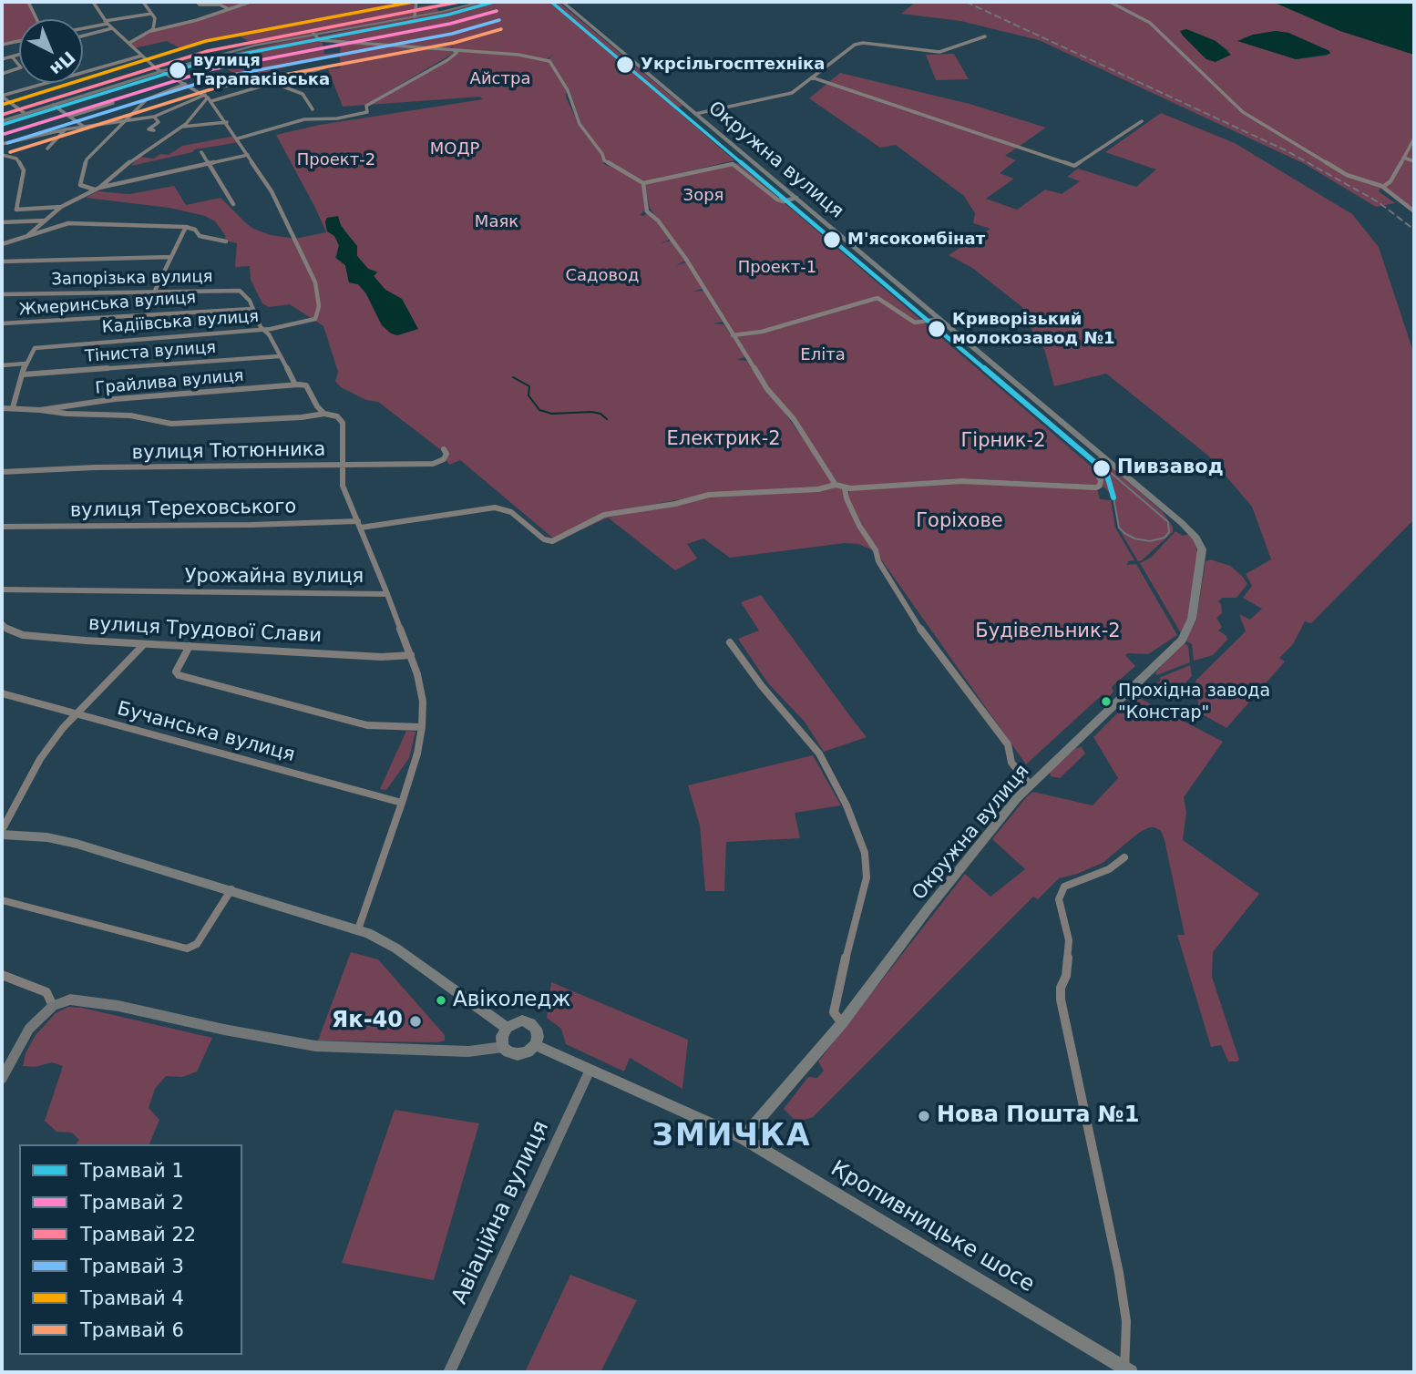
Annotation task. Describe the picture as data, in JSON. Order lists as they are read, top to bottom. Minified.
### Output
{"streets":{"main road":["Окружна вулиця","Авіаційна вулиця","Кропивницьке шосе"],"street":["Запорізька вулиця","Жмеринська вулиця","Кадіївська вулиця","Тіниста вулиця","Грайлива вулиця","вулиця Тютюнника","вулиця Тереховського","Урожайна вулиця","вулиця Трудової Слави","Бучанська вулиця"]},"crossings":[["Окружна вулиця","Кропивницьке шосе"],["Запорізька вулиця","Жмеринська вулиця"],["Урожайна вулиця","вулиця Трудової Слави"],["Урожайна вулиця","Бучанська вулиця"],["Авіаційна вулиця","Кропивницьке шосе"]],"districts":["ЗМИЧКА"],"parks":["Айстра","МОДР","Проект-2","Зоря","Маяк","Проект-1","Садовод","Еліта","Електрик-2","Гірник-2","Горіхове","Будівельник-2"],"places":["Укрсільгосптехніка","вулиця Тарапаківська","М'ясокомбінат","Криворізький молокозавод №1","Пивзавод","Прохідна завода \"Констар\"","Авіколедж","Як-40","Нова Пошта №1"],"lines":["tram line 1","tram line 22","tram line 4","tram line 2","tram line 3","tram line 6"],"legend":["Трамвай 1","Трамвай 2","Трамвай 22","Трамвай 3","Трамвай 4","Трамвай 6"],"north":"bottom right"}
